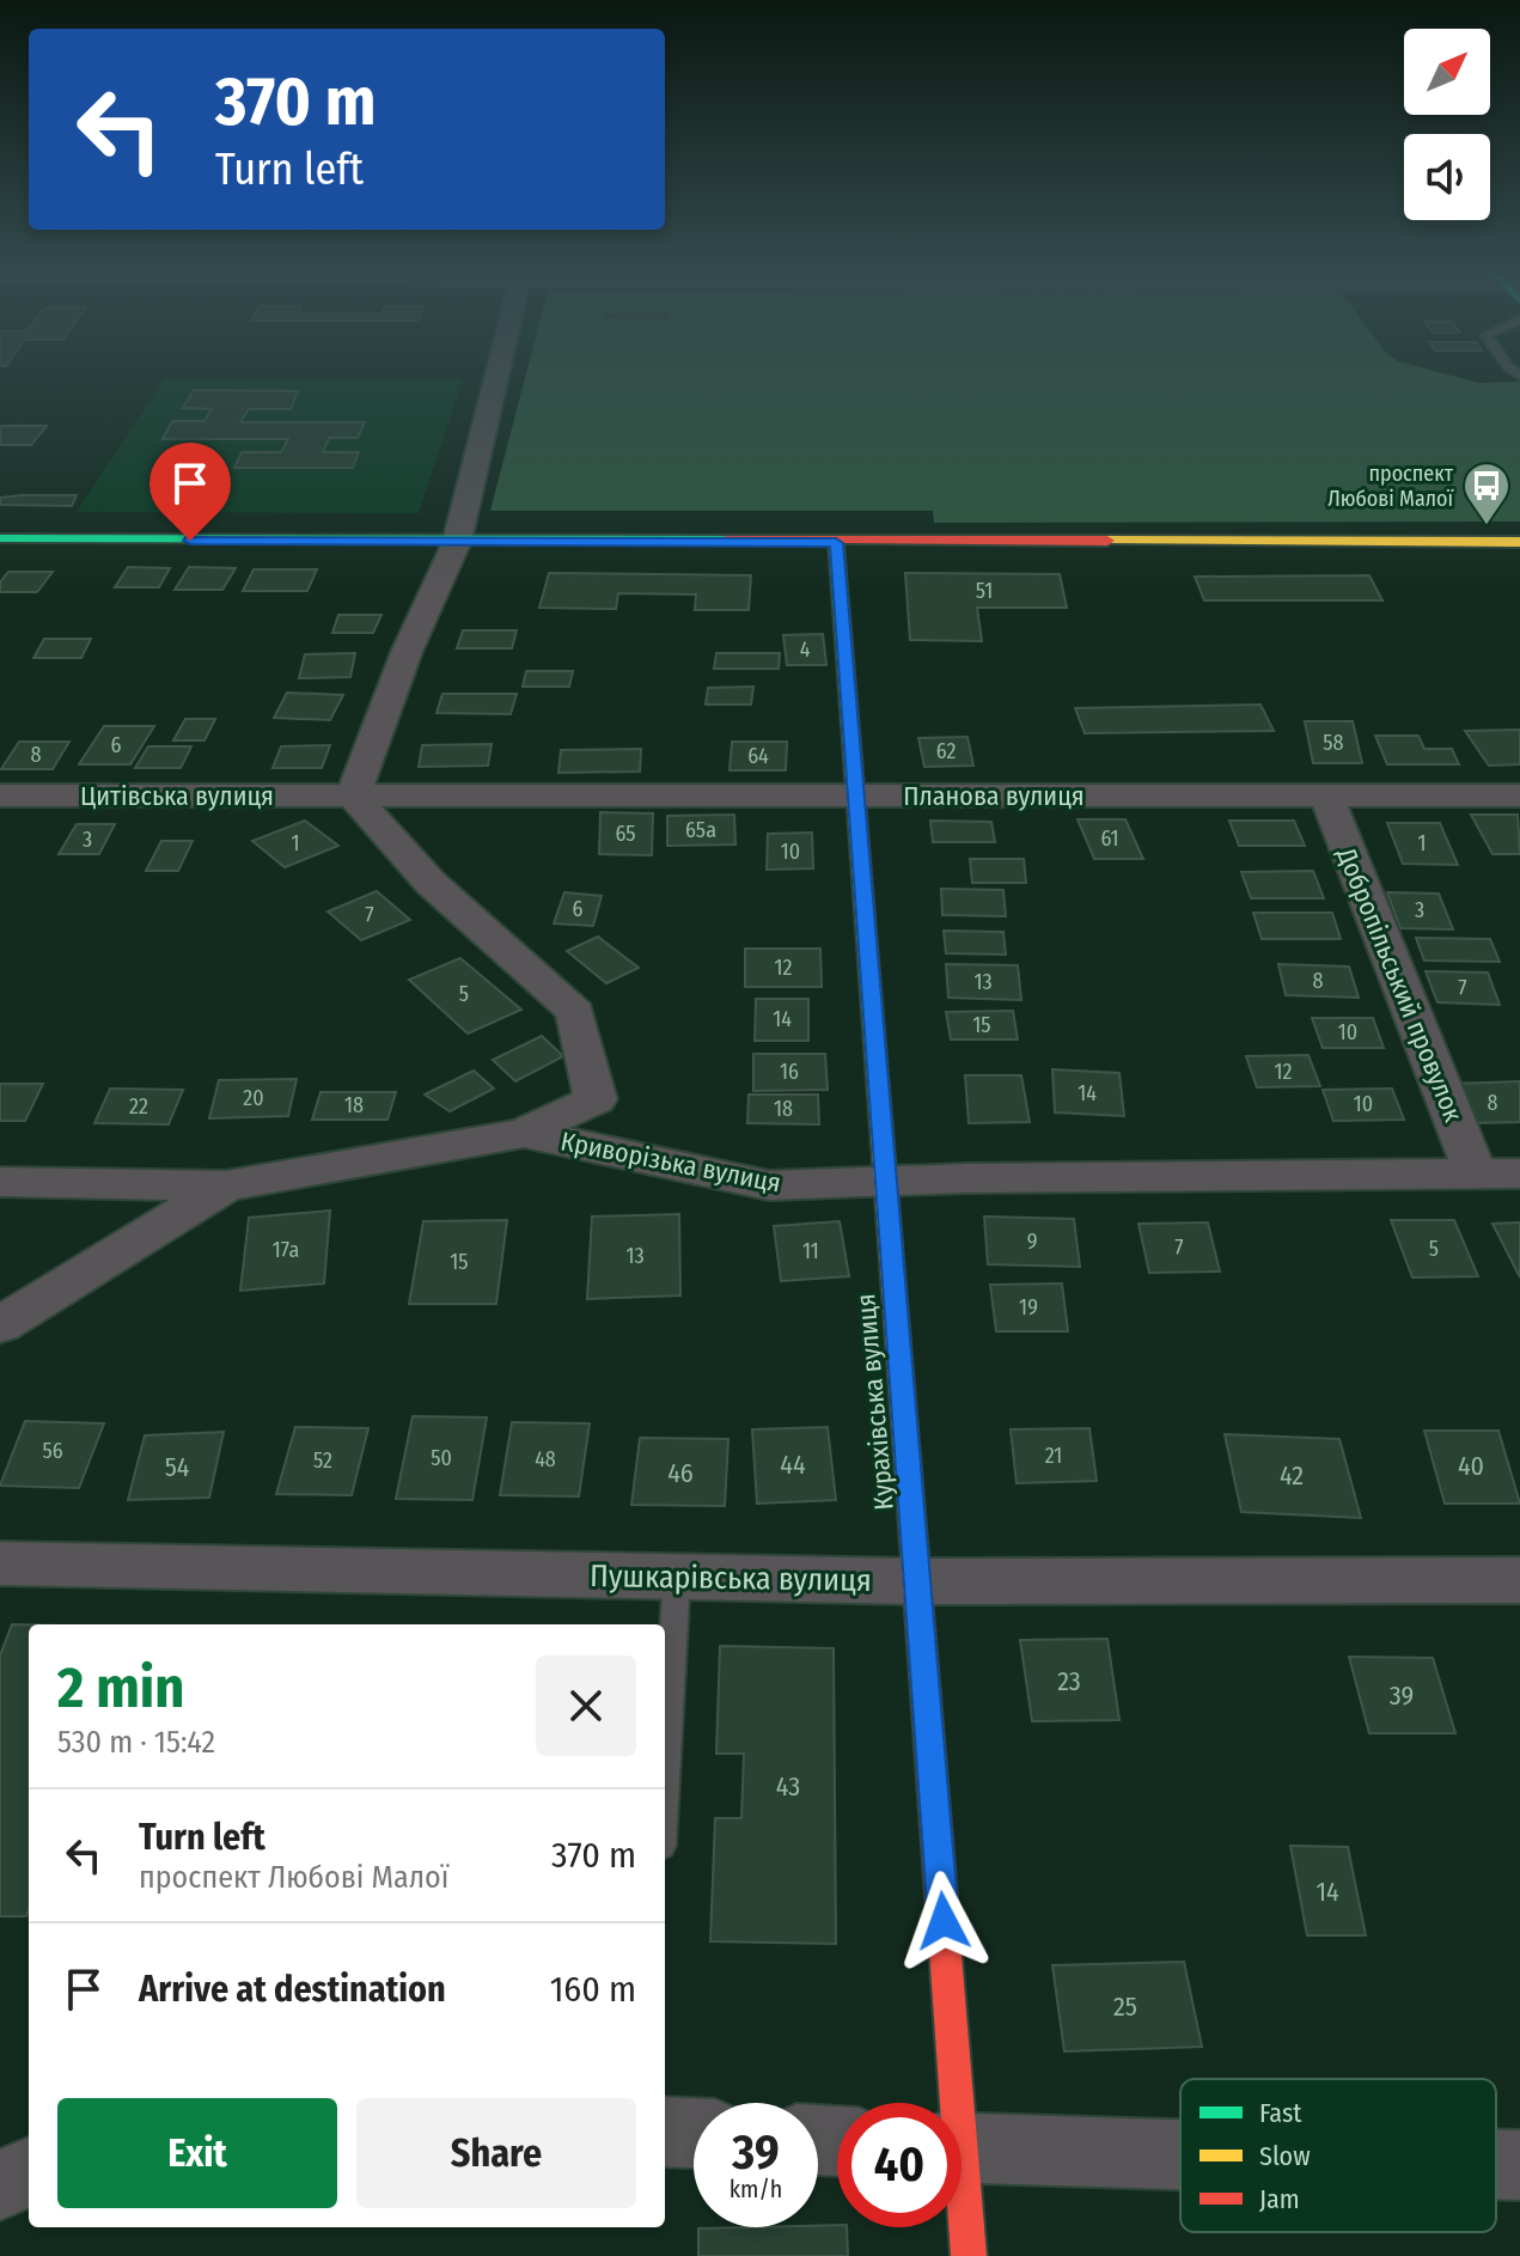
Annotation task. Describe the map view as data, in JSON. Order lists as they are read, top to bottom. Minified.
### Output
{"streets":{"street":["Цитівська вулиця","Планова вулиця","Добропільський провулок","Криворізька вулиця","Курахівська вулиця","Пушкарівська вулиця"]},"crossings":[["Цитівська вулиця","Планова вулиця"],["Планова вулиця","Добропільський провулок"],["Планова вулиця","Курахівська вулиця"],["Добропільський провулок","Криворізька вулиця"],["Криворізька вулиця","Курахівська вулиця"],["Курахівська вулиця","Пушкарівська вулиця"]],"places":{"bus stop":["проспект Любові Малої"]},"house_numbers":["51","4","58","6","62","8","64","65а","65","61","3","1","1","10","6","3","7","12","8","13","7","5","14","15","10","16","12","14","20","8","10","18","22","18","9","7","5","17а","11","13","15","19","56","21","50","48","52","44","40","54","46","42","23","39","43","14","25"],"legend":["Fast","Slow","Jam"],"north":"top right","page":{"turn":["370 m","Turn left"],"heading":["2 min","530 m · 15:42"],"list":[{"name":"Turn left","note":"проспект Любові Малої","value":"370 m"},{"name":"Arrive at destination","value":"160 m"}],"buttons":["Exit","Share"],"speed":"39 km/h","limit":"40"}}
